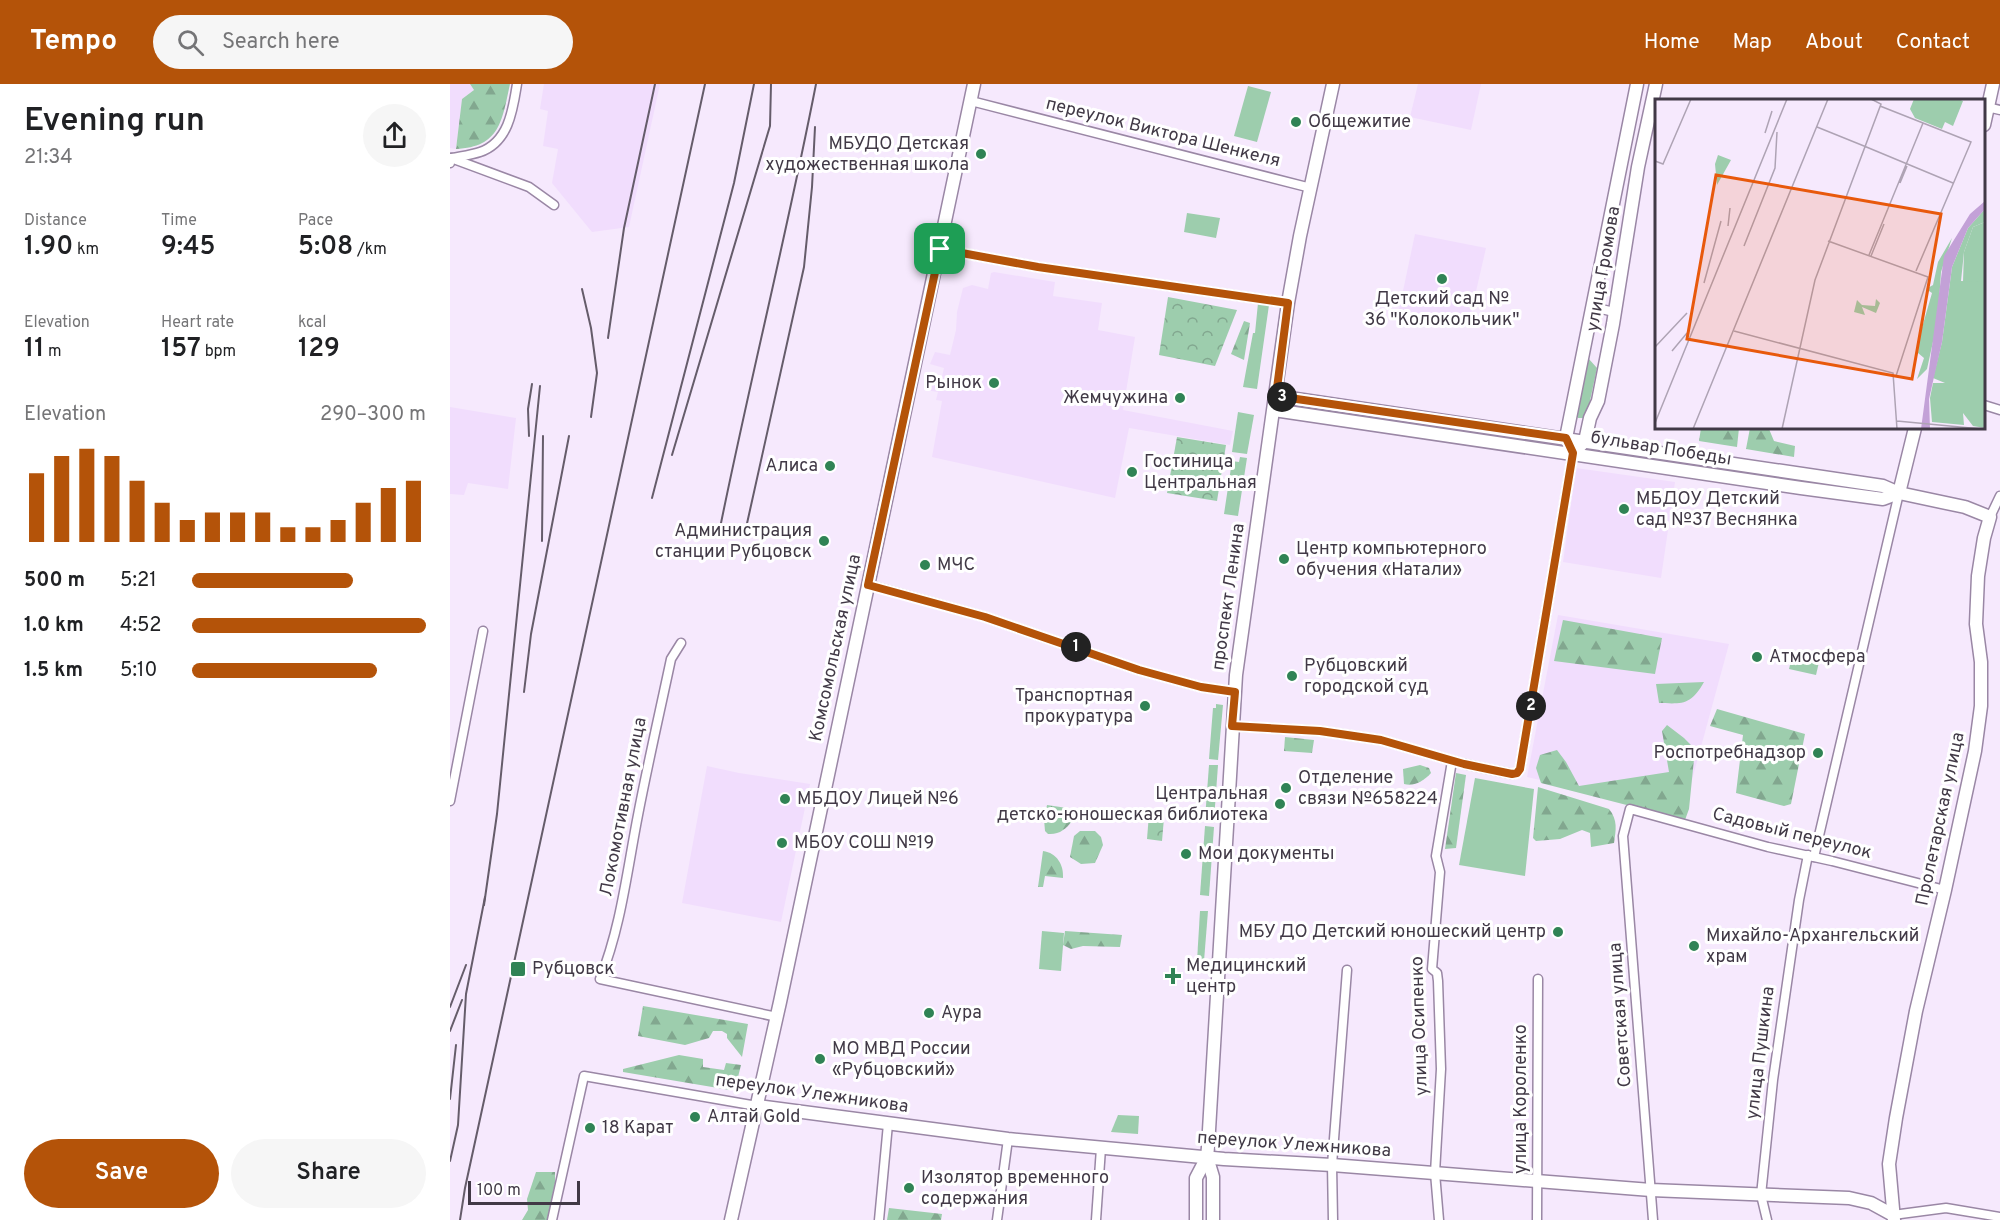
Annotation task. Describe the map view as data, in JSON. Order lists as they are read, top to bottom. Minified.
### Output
{"streets":{"main road":["улица Громова","бульвар Победы","проспект Ленина","Комсомольская улица","Пролетарская улица","переулок Улежникова"],"street":["переулок Виктора Шенкеля","Локомотивная улица","Садовый переулок","Советская улица","улица Осипенко","улица Пушкина","улица Короленко"]},"crossings":[["переулок Виктора Шенкеля","проспект Ленина"],["переулок Виктора Шенкеля","Комсомольская улица"],["улица Громова","бульвар Победы"],["бульвар Победы","проспект Ленина"],["бульвар Победы","Пролетарская улица"],["бульвар Победы","улица Пушкина"],["проспект Ленина","переулок Улежникова"],["Комсомольская улица","Локомотивная улица"],["Комсомольская улица","переулок Улежникова"],["Пролетарская улица","Садовый переулок"],["Пролетарская улица","переулок Улежникова"],["Садовый переулок","Советская улица"],["Садовый переулок","улица Пушкина"],["Советская улица","переулок Улежникова"],["улица Осипенко","переулок Улежникова"],["улица Пушкина","переулок Улежникова"],["переулок Улежникова","улица Короленко"]],"places":{"other":["Общежитие","МБУДО Детская художественная школа","Детский сад № 36 \"Колокольчик\"","Рынок","Жемчужина","Алиса","Гостиница Центральная","МБДОУ Детский сад №37 Веснянка","Администрация станции Рубцовск","Центр компьютерного обучения «Натали»","МЧС","Атмосфера","Рубцовский городской суд","Транспортная прокуратура","Роспотребнадзор","Отделение связи №658224","МБДОУ Лицей №6","Центральная детско-юношеская библиотека","МБОУ СОШ №19","Мои документы","МБУ ДО Детский юношеский центр","Михайло-Архангельский храм","Аура","МО МВД России «Рубцовский»","Алтай Gold","18 Карат","Изолятор временного содержания"],"transit":["Рубцовск"],"health":["Медицинский центр"]},"scale_bar":"100 m","page":{"header":"Tempo","search":"Search here","nav":["Home","Map","About","Contact"],"heading":["Evening run","21:34"],"stats":[["Distance","1.90 km"],["Time","9:45"],["Pace","5:08 /km"],["Elevation","11 m"],["Heart rate","157 bpm"],["kcal","129"]],"pins":["3","1","2"],"chart":["Elevation","290–300 m"],"list":[{"name":"500 m","note":"5:21"},{"name":"1.0 km","note":"4:52"},{"name":"1.5 km","note":"5:10"}],"buttons":["Save","Share"],"scale":"100 m"}}
